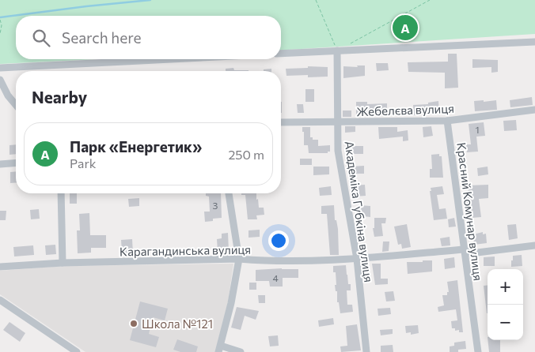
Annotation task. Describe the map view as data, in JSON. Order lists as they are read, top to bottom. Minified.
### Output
{"streets":{"street":["Жебелєва вулиця","Академіка Губкіна вулиця","Красний Комунар вулиця","Карагандинська вулиця"]},"crossings":[["Жебелєва вулиця","Академіка Губкіна вулиця"],["Жебелєва вулиця","Красний Комунар вулиця"],["Академіка Губкіна вулиця","Карагандинська вулиця"],["Красний Комунар вулиця","Карагандинська вулиця"]],"places":["Школа №121"],"house_numbers":["1","3","4"],"page":{"pins":"A","search":"Search here","heading":"Nearby","list":[{"mark":"A","name":"Парк «Енергетик»","note":"Park","value":"250 m"}],"map_buttons":["+","−"]}}
